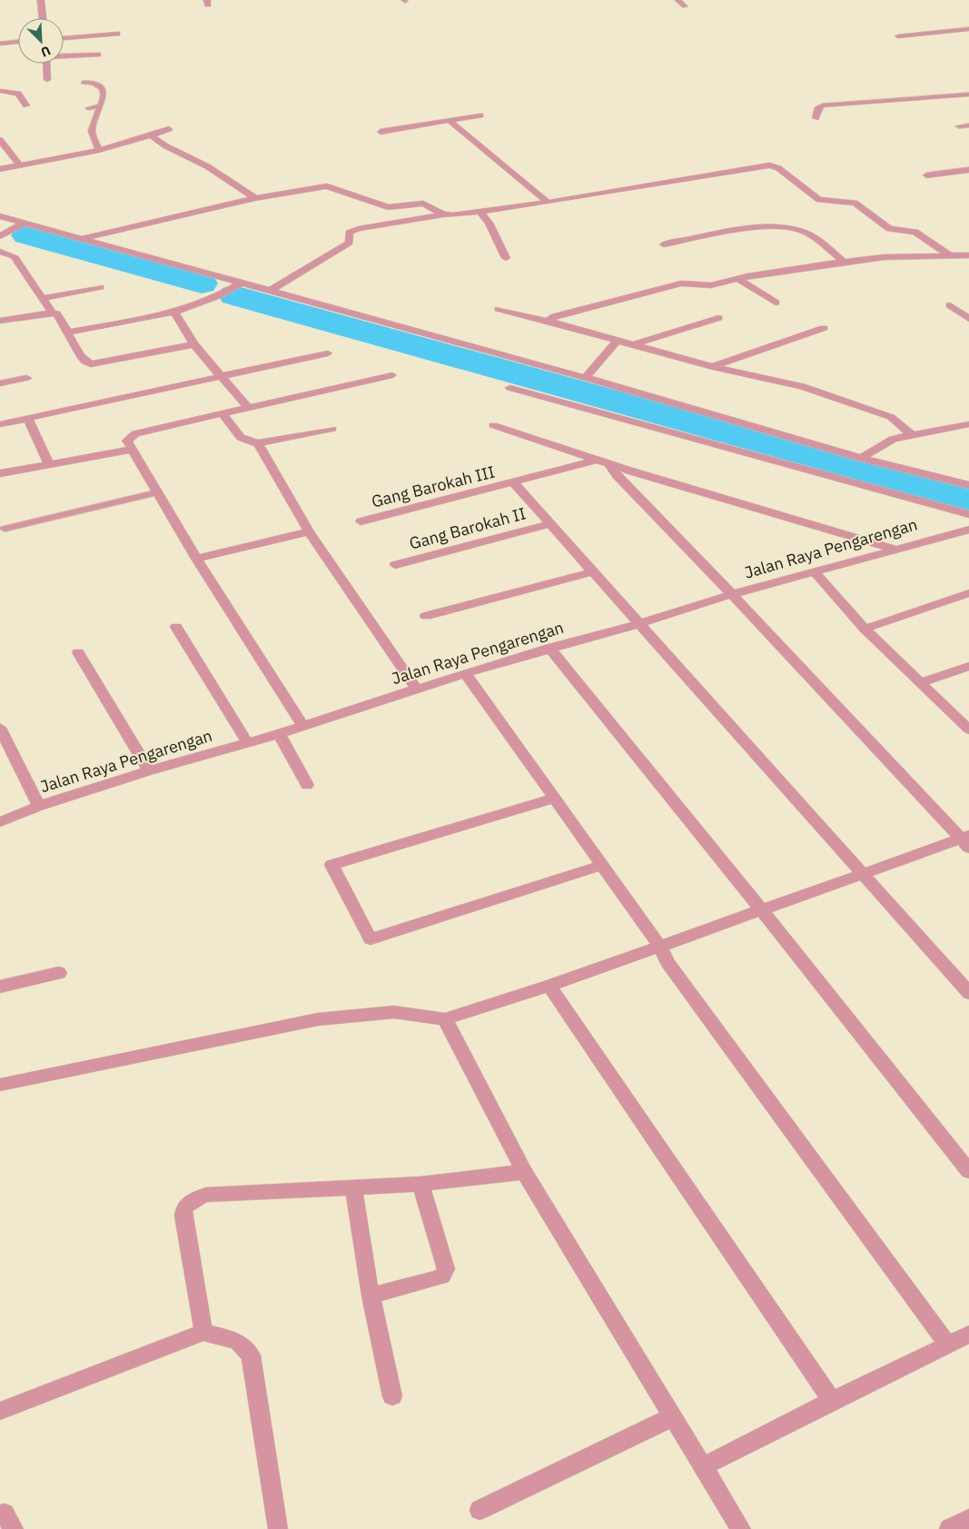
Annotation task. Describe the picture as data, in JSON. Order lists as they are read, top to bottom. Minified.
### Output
{"streets":{"street":["Gang Barokah III","Gang Barokah II","Jalan Raya Pengarengan"]},"north":"bottom right"}
